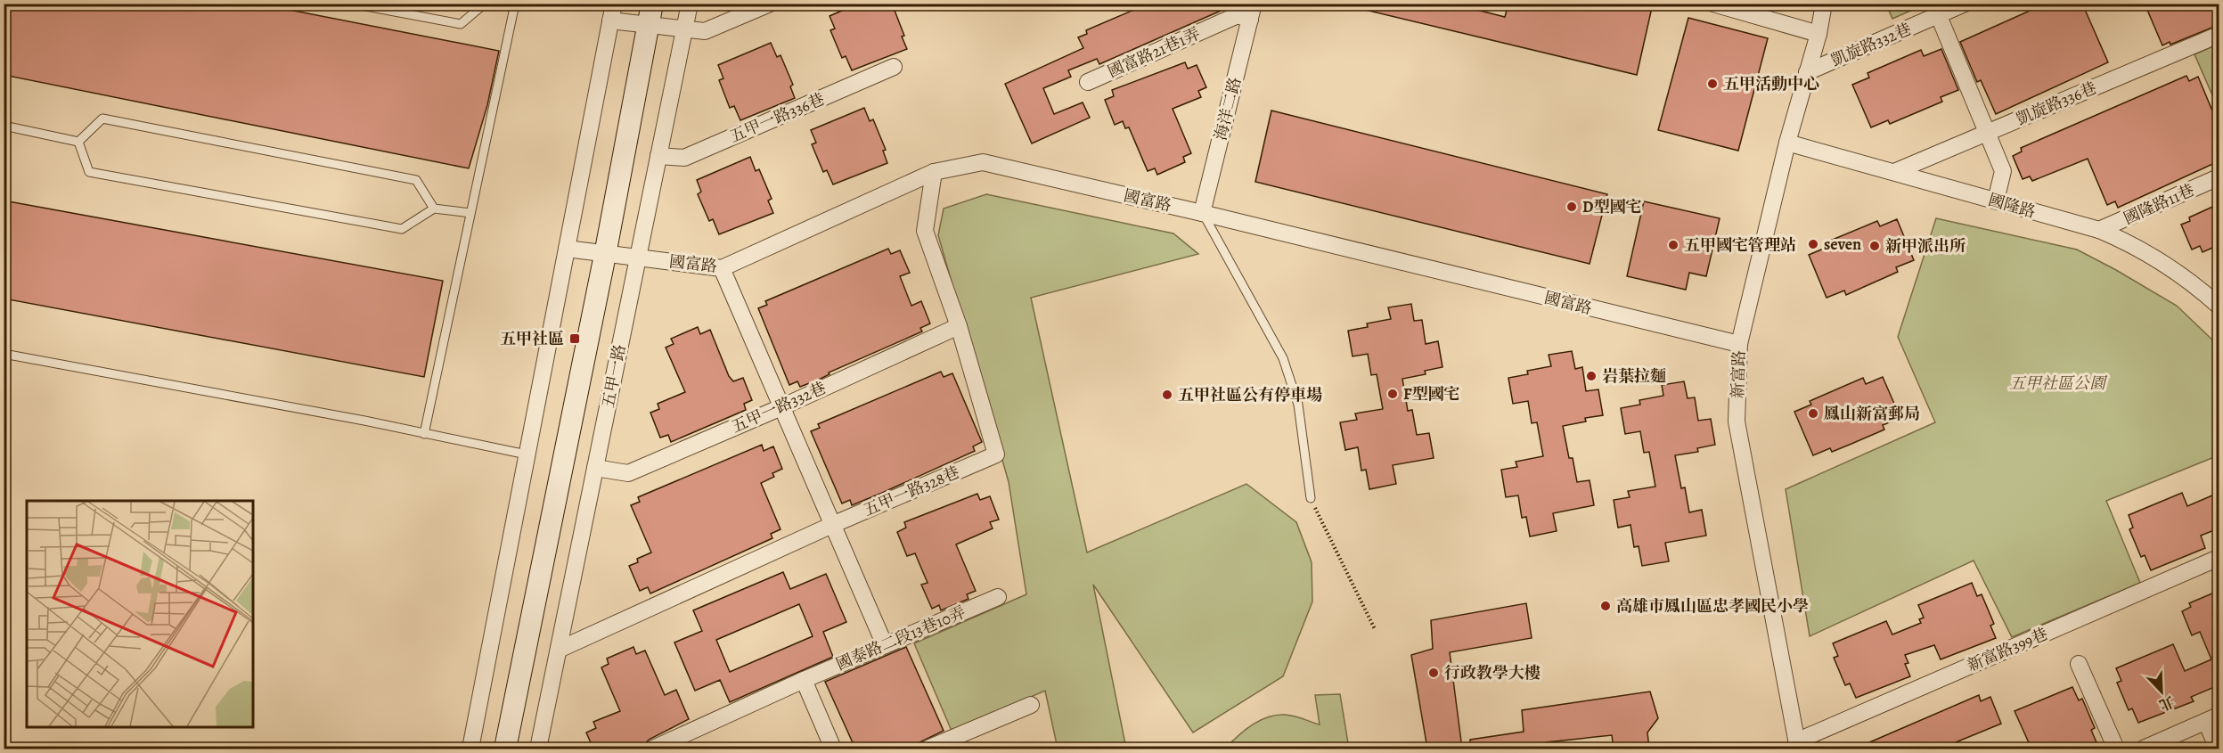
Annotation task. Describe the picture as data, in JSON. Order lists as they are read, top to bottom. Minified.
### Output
{"streets":{"main road":["五甲一路"],"street":["凱旋路332巷","國富路21巷1弄","凱旋路336巷","海洋二路","五甲一路336巷","國富路","國隆路11巷","國隆路","新富路","五甲一路332巷","五甲一路328巷","國泰路二段13巷10弄","新富路399巷"]},"crossings":[["凱旋路332巷","新富路"],["國富路21巷1弄","海洋二路"],["凱旋路336巷","國隆路"],["海洋二路","國富路"],["五甲一路336巷","五甲一路"],["國富路","新富路"],["國富路","五甲一路"],["國富路","五甲一路328巷"],["國隆路11巷","國隆路"],["國隆路","新富路"],["新富路","新富路399巷"],["五甲一路","五甲一路332巷"],["五甲一路","五甲一路328巷"],["五甲一路332巷","五甲一路328巷"]],"parks":["五甲社區公園"],"places":{"other":["五甲活動中心","D型國宅","seven","五甲國宅管理站","新甲派出所","岩葉拉麵","F型國宅","五甲社區公有停車場","鳳山新富郵局","高雄市鳳山區忠孝國民小學","行政教學大樓"],"transit":["五甲社區"]},"north":"bottom right"}
